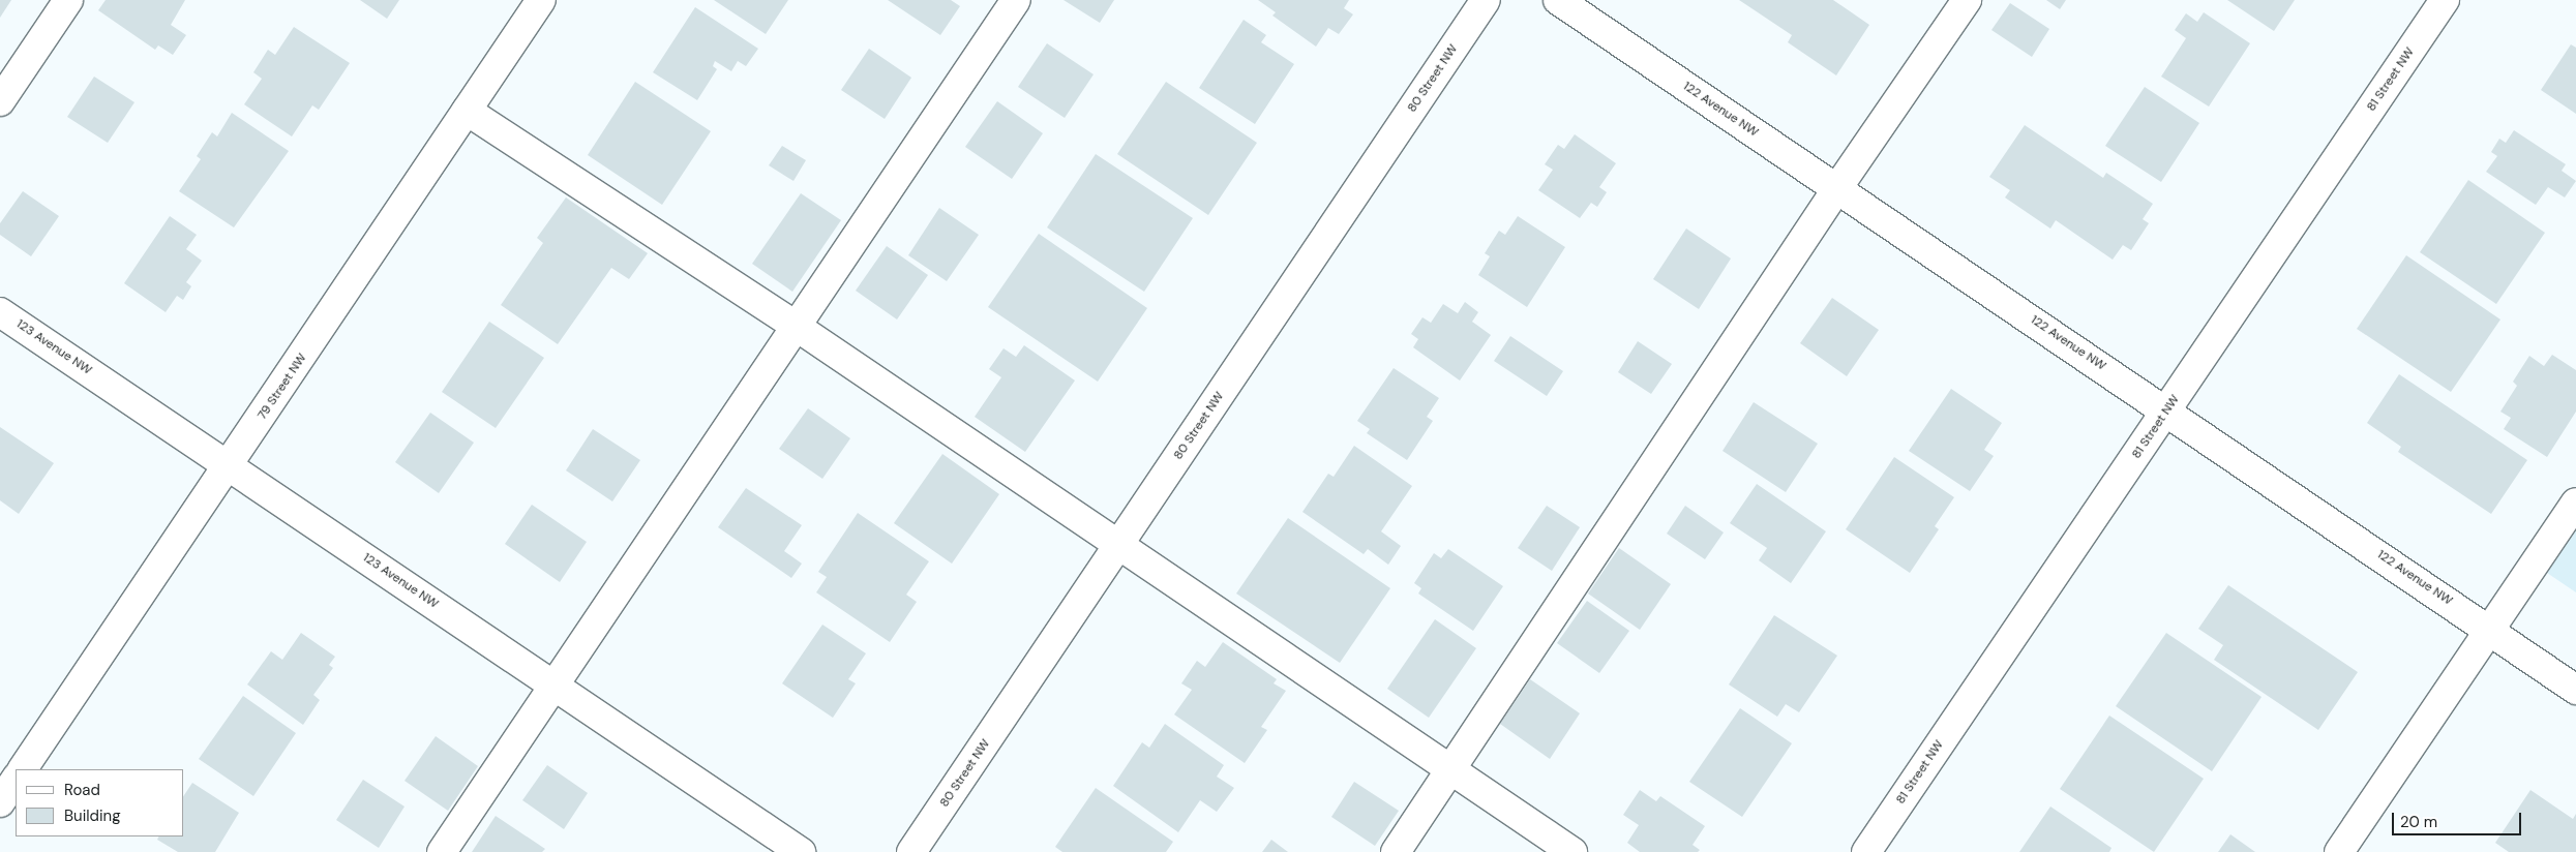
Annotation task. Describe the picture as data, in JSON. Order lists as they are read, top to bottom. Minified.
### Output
{"streets":{"street":["80 Street NW","81 Street NW","122 Avenue NW","123 Avenue NW","79 Street NW"]},"crossings":[["81 Street NW","122 Avenue NW"],["123 Avenue NW","79 Street NW"]],"legend":["Road","Building"],"scale_bar":"20 m"}
